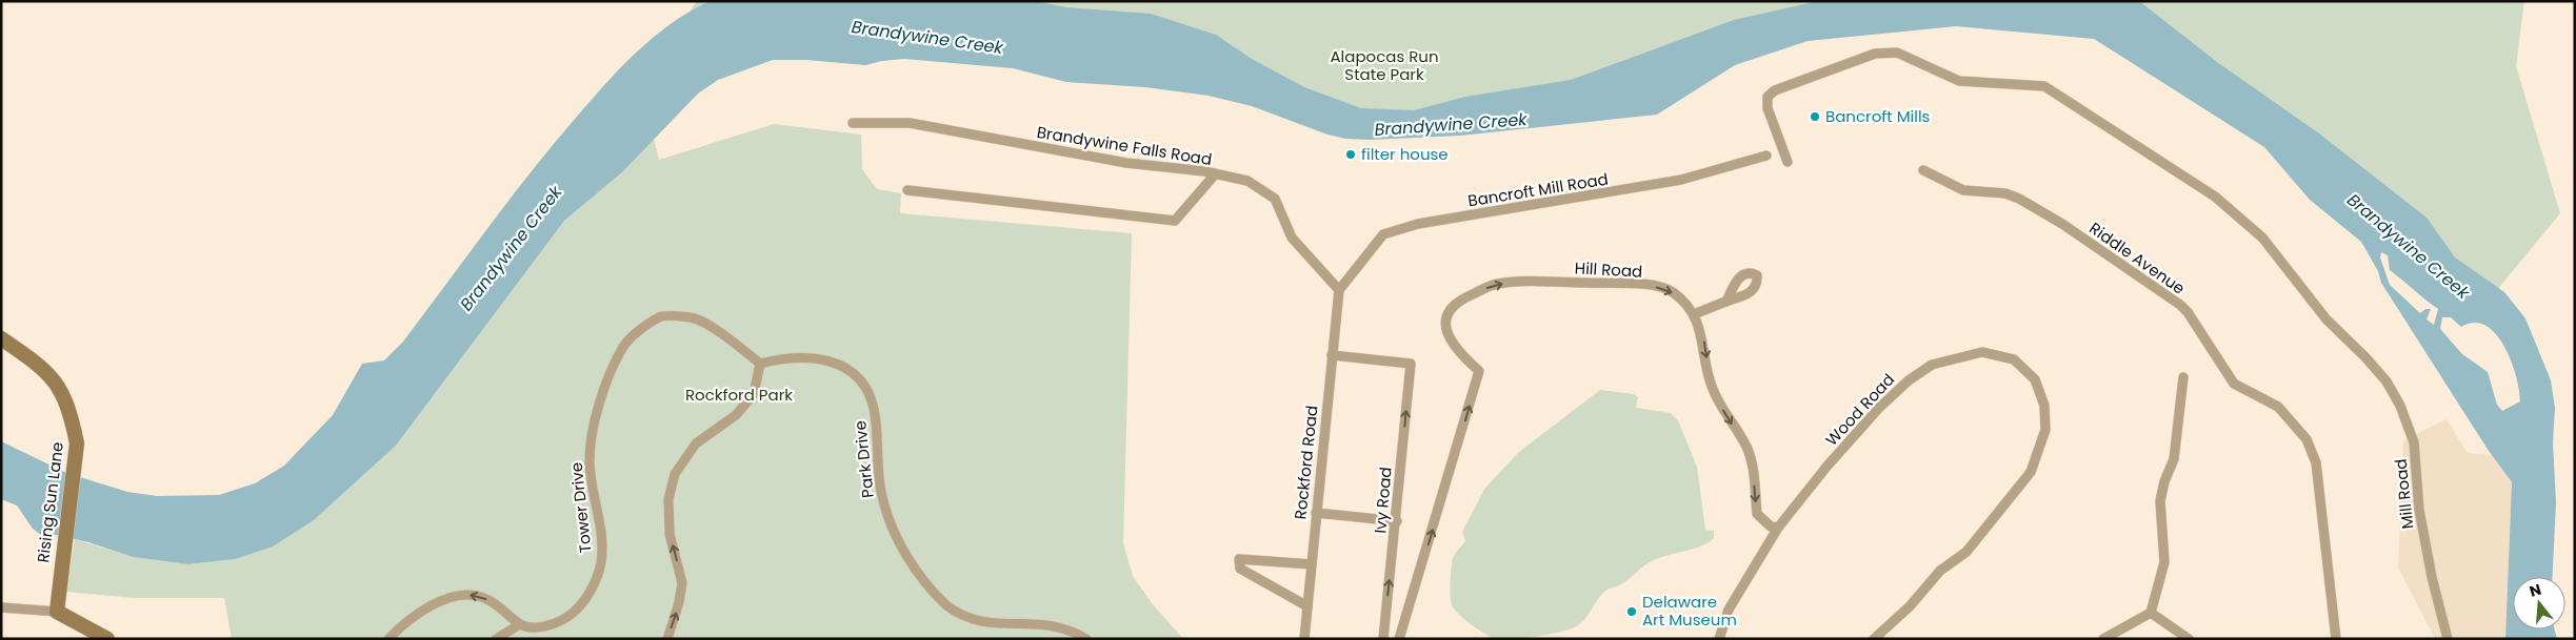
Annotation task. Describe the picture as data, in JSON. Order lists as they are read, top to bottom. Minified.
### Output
{"streets":{"street":["Brandywine Falls Road","Bancroft Mill Road","Riddle Avenue","Hill Road","Wood Road","Park Drive","Rockford Road","Mill Road","Ivy Road","Rising Sun Lane","Tower Drive"]},"crossings":[["Brandywine Falls Road","Bancroft Mill Road"],["Brandywine Falls Road","Rockford Road"],["Bancroft Mill Road","Rockford Road"],["Hill Road","Wood Road"],["Park Drive","Tower Drive"],["Rockford Road","Ivy Road"]],"one_way":["Ivy Road"],"water":["Brandywine Creek"],"parks":["Alapocas Run State Park","Rockford Park"],"places":["Bancroft Mills","filter house","Delaware Art Museum"],"north":"top"}
